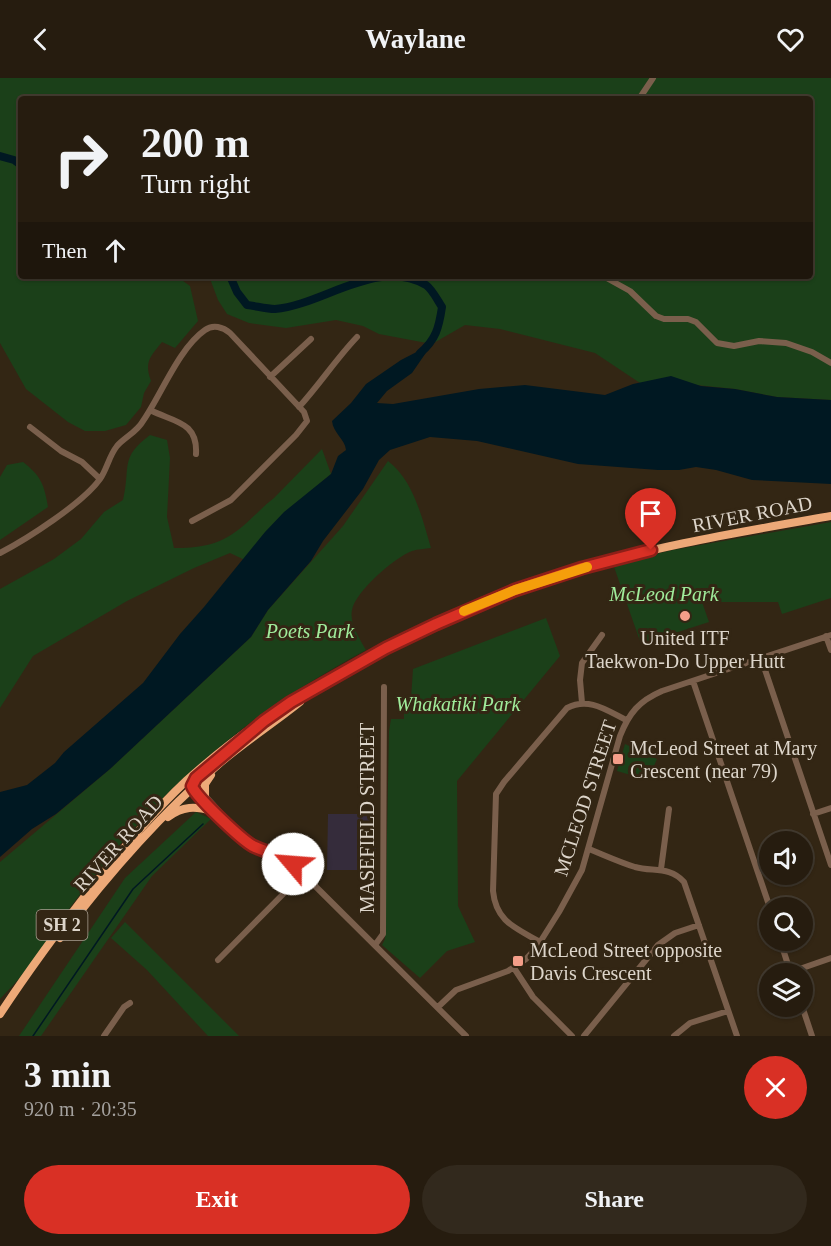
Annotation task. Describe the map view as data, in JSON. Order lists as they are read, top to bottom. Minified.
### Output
{"streets":{"highway":["RIVER ROAD","SH 2"],"street":["MCLEOD STREET","MASEFIELD STREET"]},"parks":["McLeod Park","Poets Park","Whakatiki Park"],"places":{"other":["United ITF Taekwon-Do Upper Hutt"],"transit":["McLeod Street at Mary Crescent (near 79)","McLeod Street opposite Davis Crescent"]},"page":{"header":"Waylane","turn":["200 m","Turn right"],"then":"Then","heading":["3 min","920 m · 20:35"],"buttons":["Exit","Share"]}}
